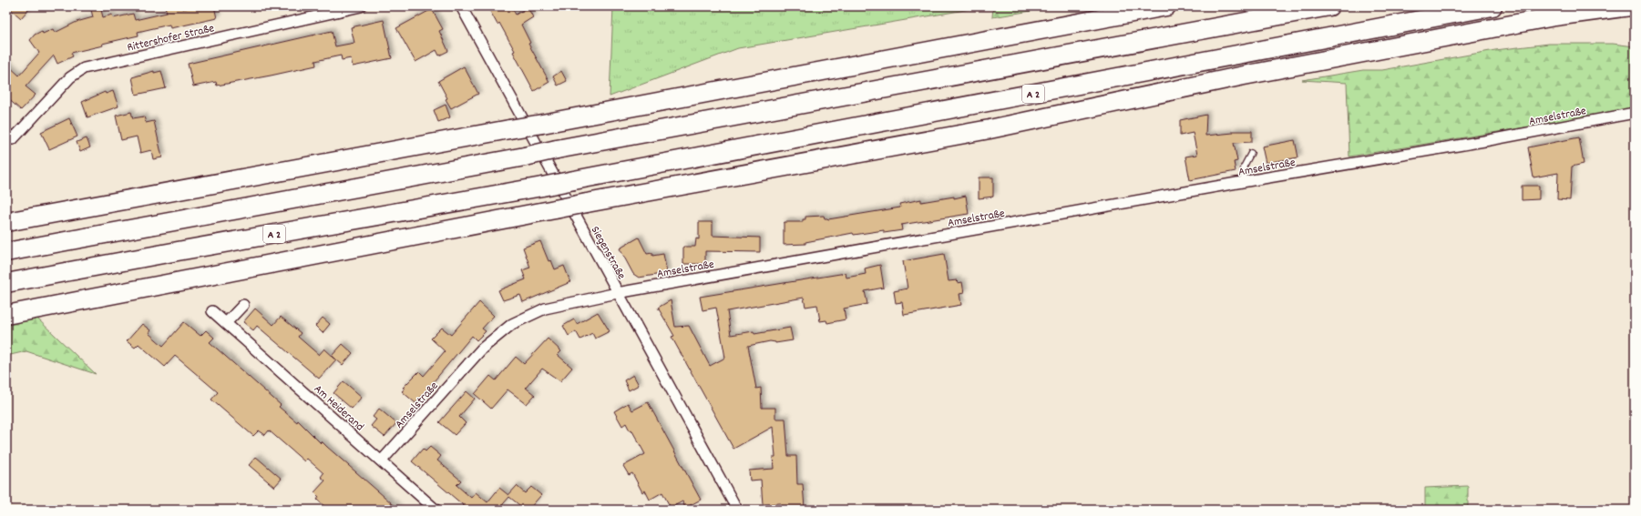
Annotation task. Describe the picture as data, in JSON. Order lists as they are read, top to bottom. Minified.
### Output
{"streets":{"highway":["A 2"],"street":["Rittershofer Straße","Amselstraße","Siegenstraße","Am Heiderand"]},"crossings":[["Amselstraße","Siegenstraße"],["Amselstraße","Am Heiderand"]]}
